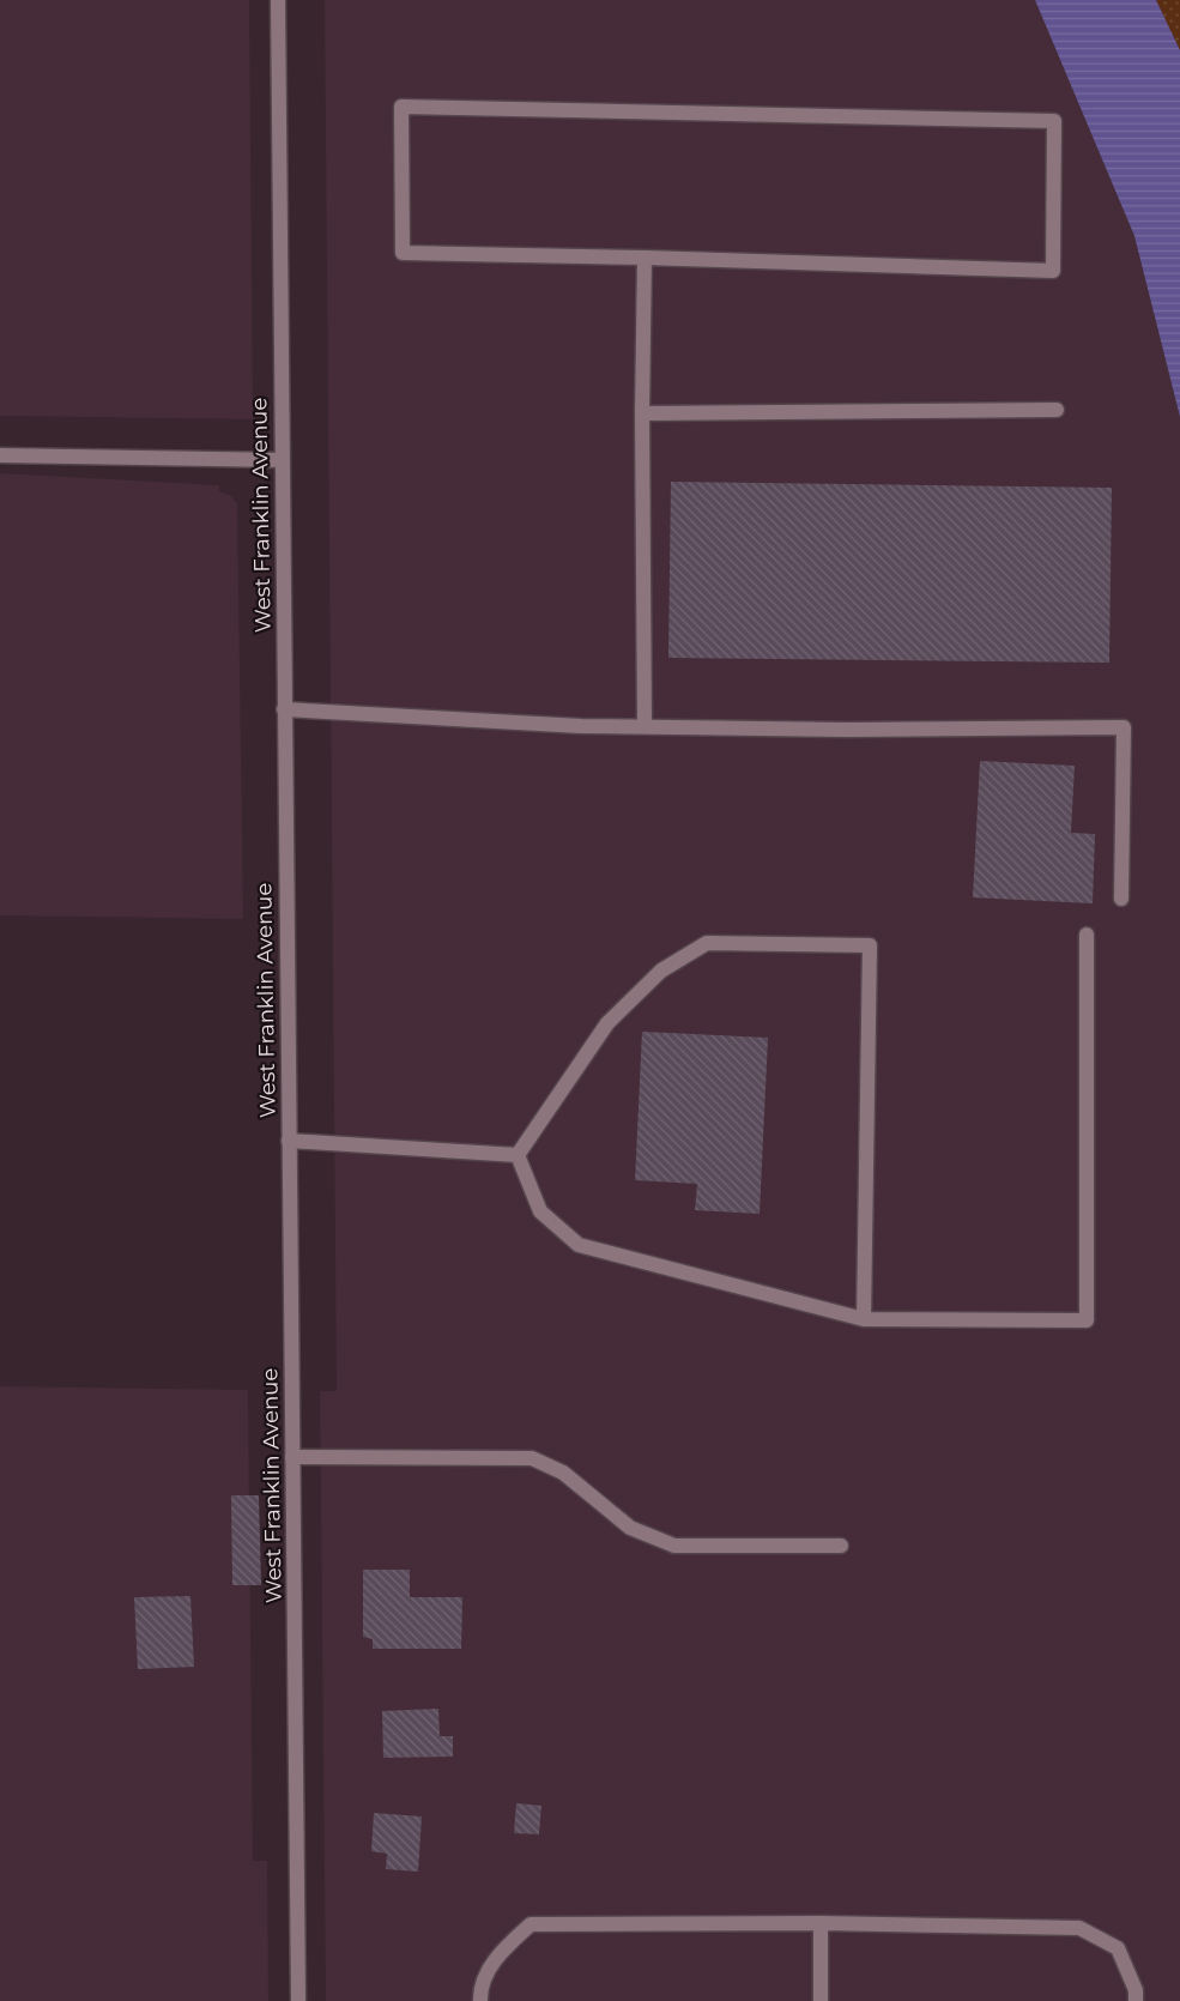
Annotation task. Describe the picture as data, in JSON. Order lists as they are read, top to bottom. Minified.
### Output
{"streets":{"street":["West Franklin Avenue"]}}
